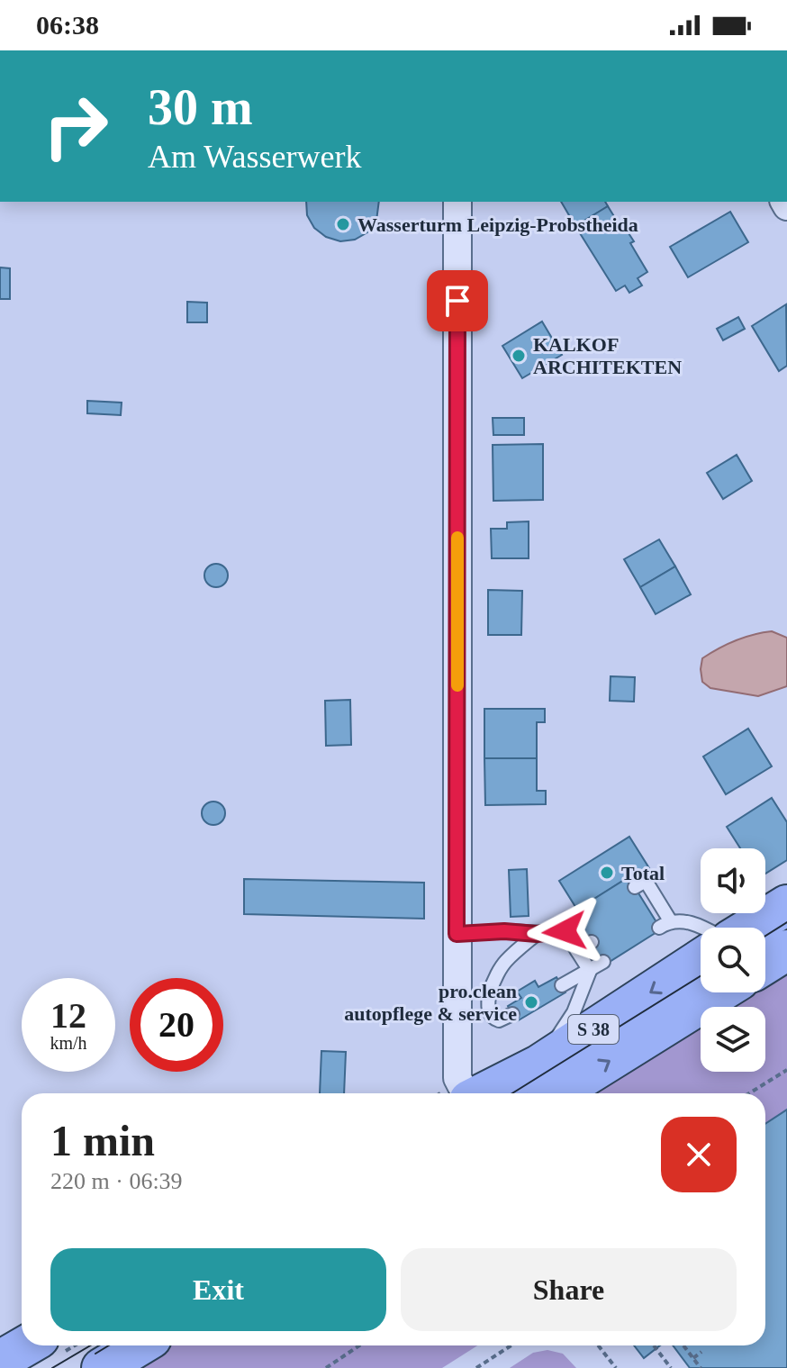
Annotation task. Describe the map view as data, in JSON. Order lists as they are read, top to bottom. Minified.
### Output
{"streets":{"main road":["S 38"]},"places":["Wasserturm Leipzig-Probstheida","KALKOF ARCHITEKTEN","Total","pro.clean autopflege & service"],"page":{"status":"06:38","turn":["30 m","Am Wasserwerk"],"speed":"12 km/h","limit":"20","heading":["1 min","220 m · 06:39"],"buttons":["Exit","Share"]}}
